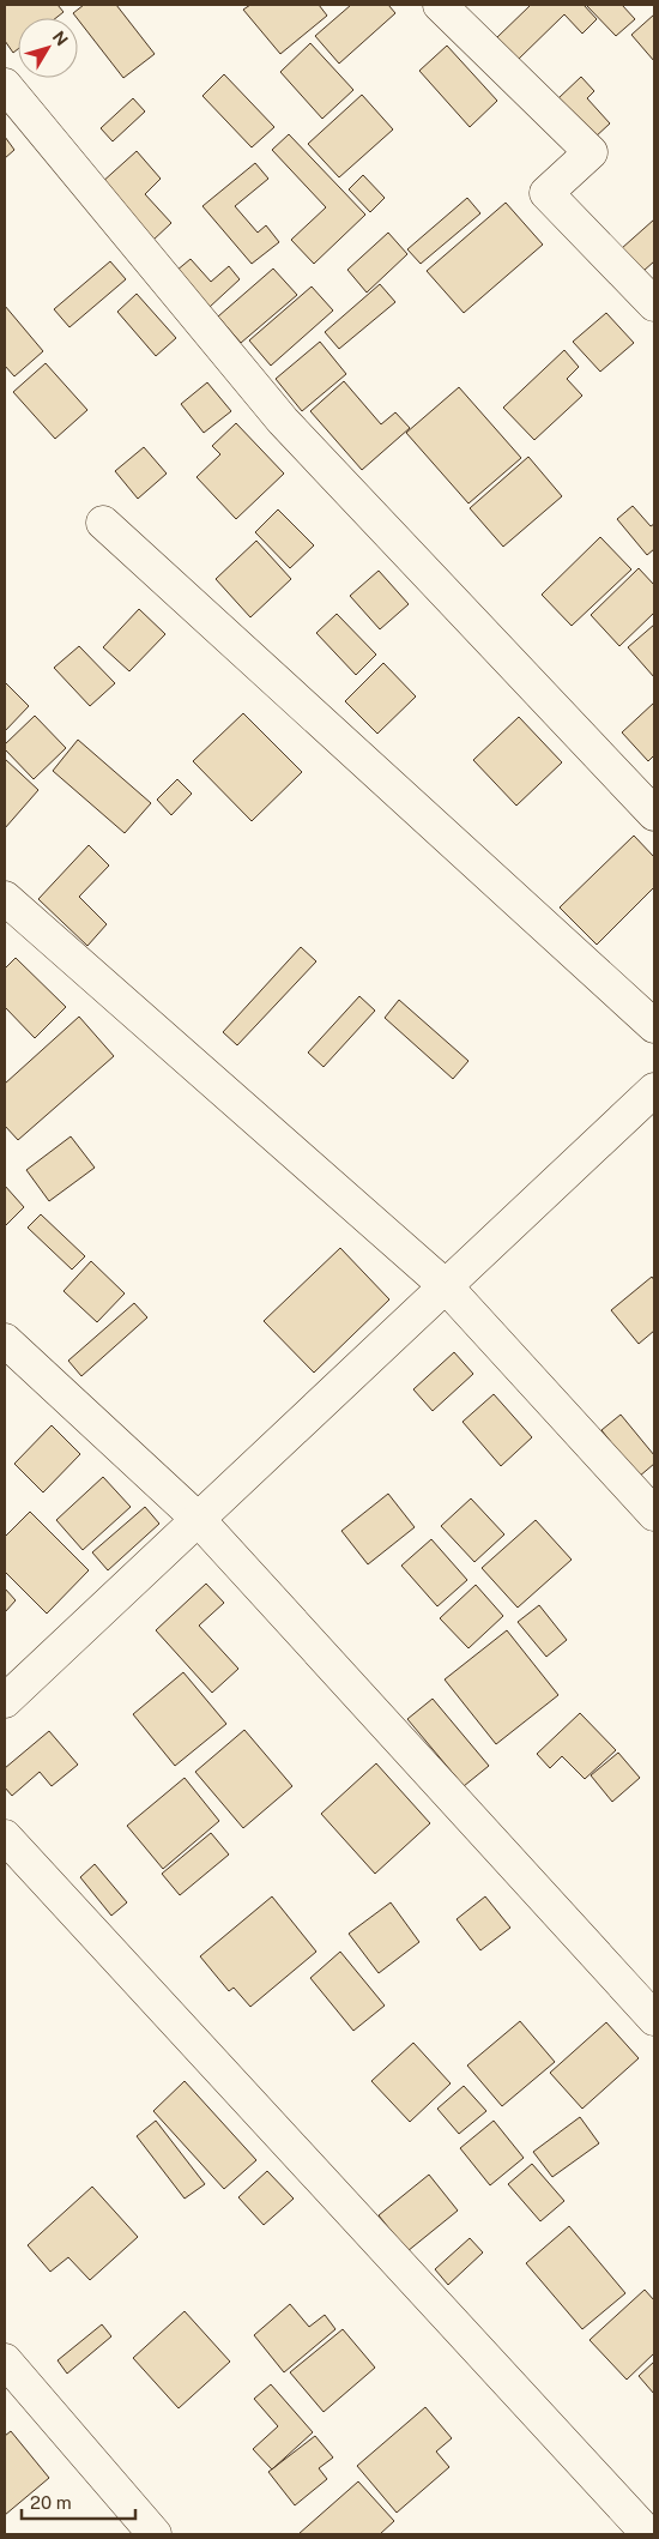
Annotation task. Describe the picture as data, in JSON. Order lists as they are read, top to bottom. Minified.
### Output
{"scale_bar":"20 m","north":"top right"}
